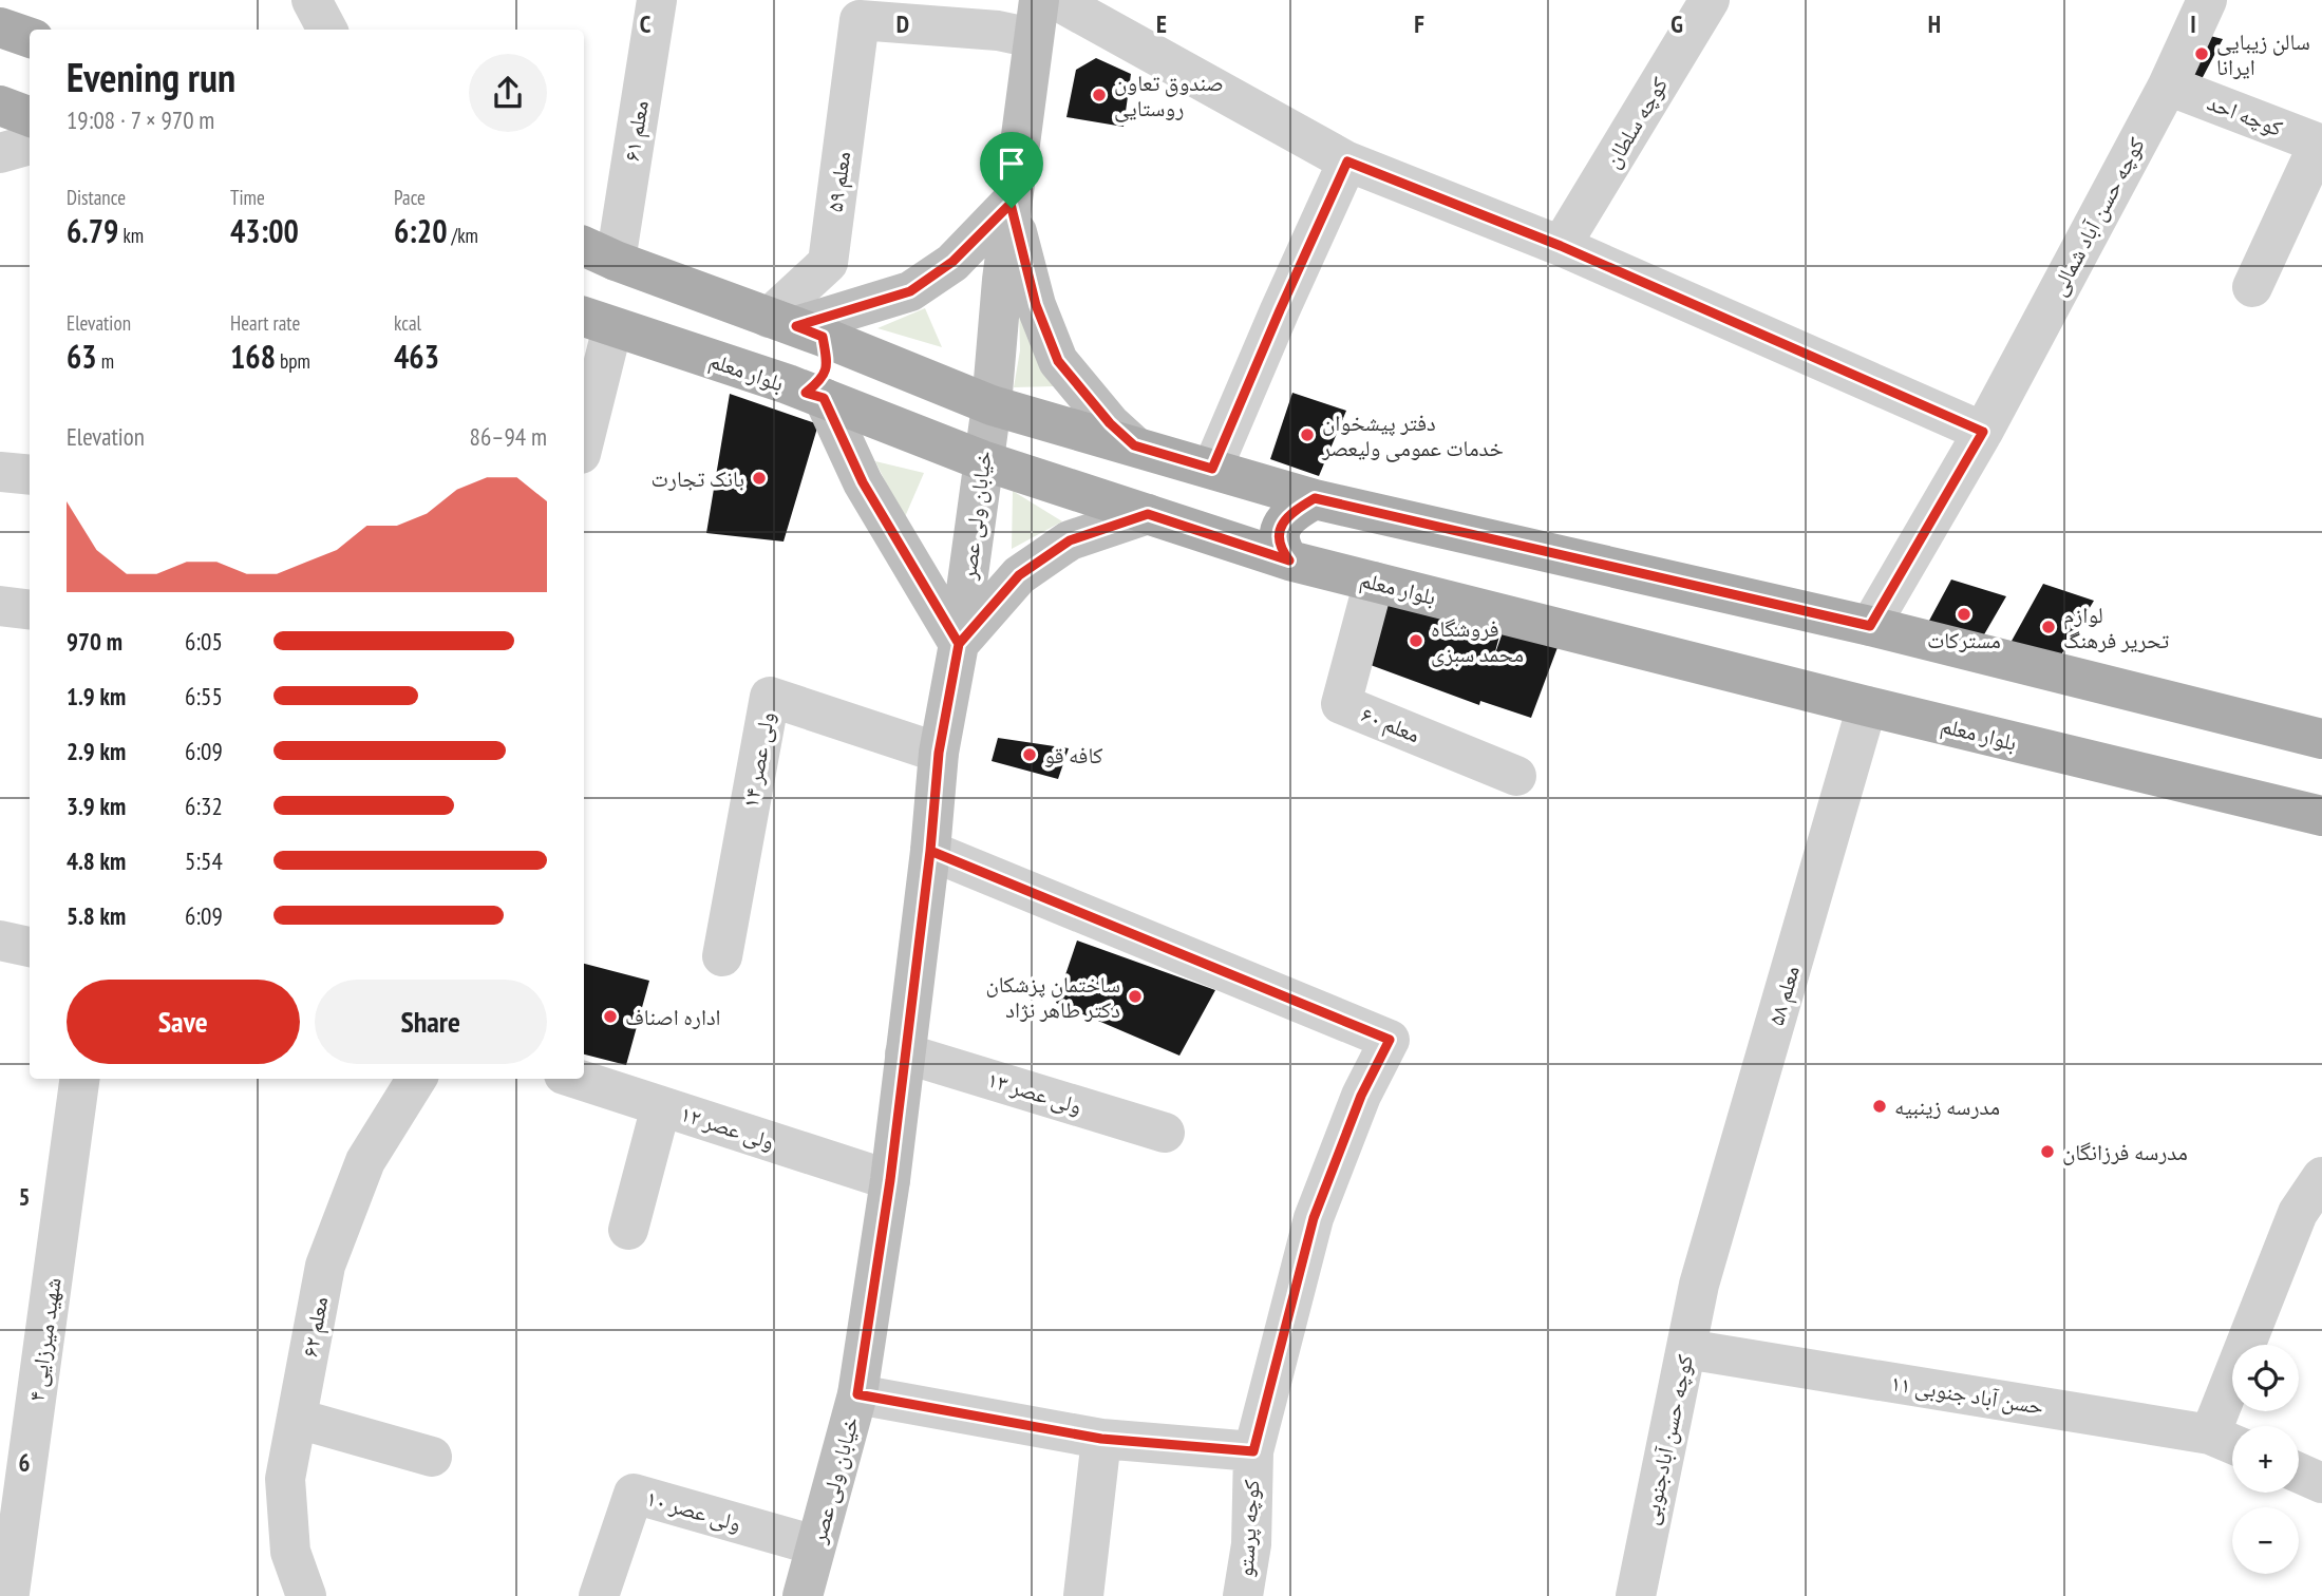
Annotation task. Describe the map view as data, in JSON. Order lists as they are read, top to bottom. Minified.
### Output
{"streets":{"main road":["بلوار معلم","خیابان ولی عصر"],"street":["کوچه احد","کوچه سلطان","معلم ۶۱","معلم ۵۹","کوچه حسن آباد شمالی","معلم ۶۰","ولی عصر ۱۴","معلم ۵۸","ولی عصر ۱۳","ولی عصر ۱۲","معلم ۶۲","شهید میرزایی ۴","حسن آباد جنوبی ۱۱","کوچه حسن آبادجنوبی","ولی عصر ۱۰","کوچه پرستو"]},"crossings":[["کوچه احد","کوچه حسن آباد شمالی"],["معلم ۵۹","خیابان ولی عصر"],["بلوار معلم","خیابان ولی عصر"],["بلوار معلم","معلم ۶۰"],["بلوار معلم","معلم ۵۸"],["خیابان ولی عصر","ولی عصر ۱۴"],["خیابان ولی عصر","ولی عصر ۱۳"],["خیابان ولی عصر","ولی عصر ۱۲"],["خیابان ولی عصر","ولی عصر ۱۰"],["خیابان ولی عصر","کوچه پرستو"],["معلم ۵۸","کوچه حسن آبادجنوبی"],["حسن آباد جنوبی ۱۱","کوچه حسن آبادجنوبی"]],"places":["سالن زیبایی ایرانا","صندوق تعاون روستایی","دفتر پیشخوان خدمات عمومی ولیعصر","بانک تجارت","مسترکات","لوازم تحریر فرهنگ","فروشگاه محمد سبزی","کافه قو","ساختمان پزشکان دکتر طاهر نژاد","اداره اصناف","مدرسه زینبیه","مدرسه فرزانگان"],"page":{"heading":["Evening run","19:08 · 7 × 970 m"],"stats":[["Distance","6.79 km"],["Time","43:00"],["Pace","6:20 /km"],["Elevation","63 m"],["Heart rate","168 bpm"],["kcal","463"]],"chart":["Elevation","86–94 m"],"list":[{"name":"970 m","note":"6:05"},{"name":"1.9 km","note":"6:55"},{"name":"2.9 km","note":"6:09"},{"name":"3.9 km","note":"6:32"},{"name":"4.8 km","note":"5:54"},{"name":"5.8 km","note":"6:09"}],"buttons":["Save","Share"],"map_buttons":["+","−"]},"grid":{"columns":["C","D","E","F","G","H","I"],"rows":["5","6"]}}
